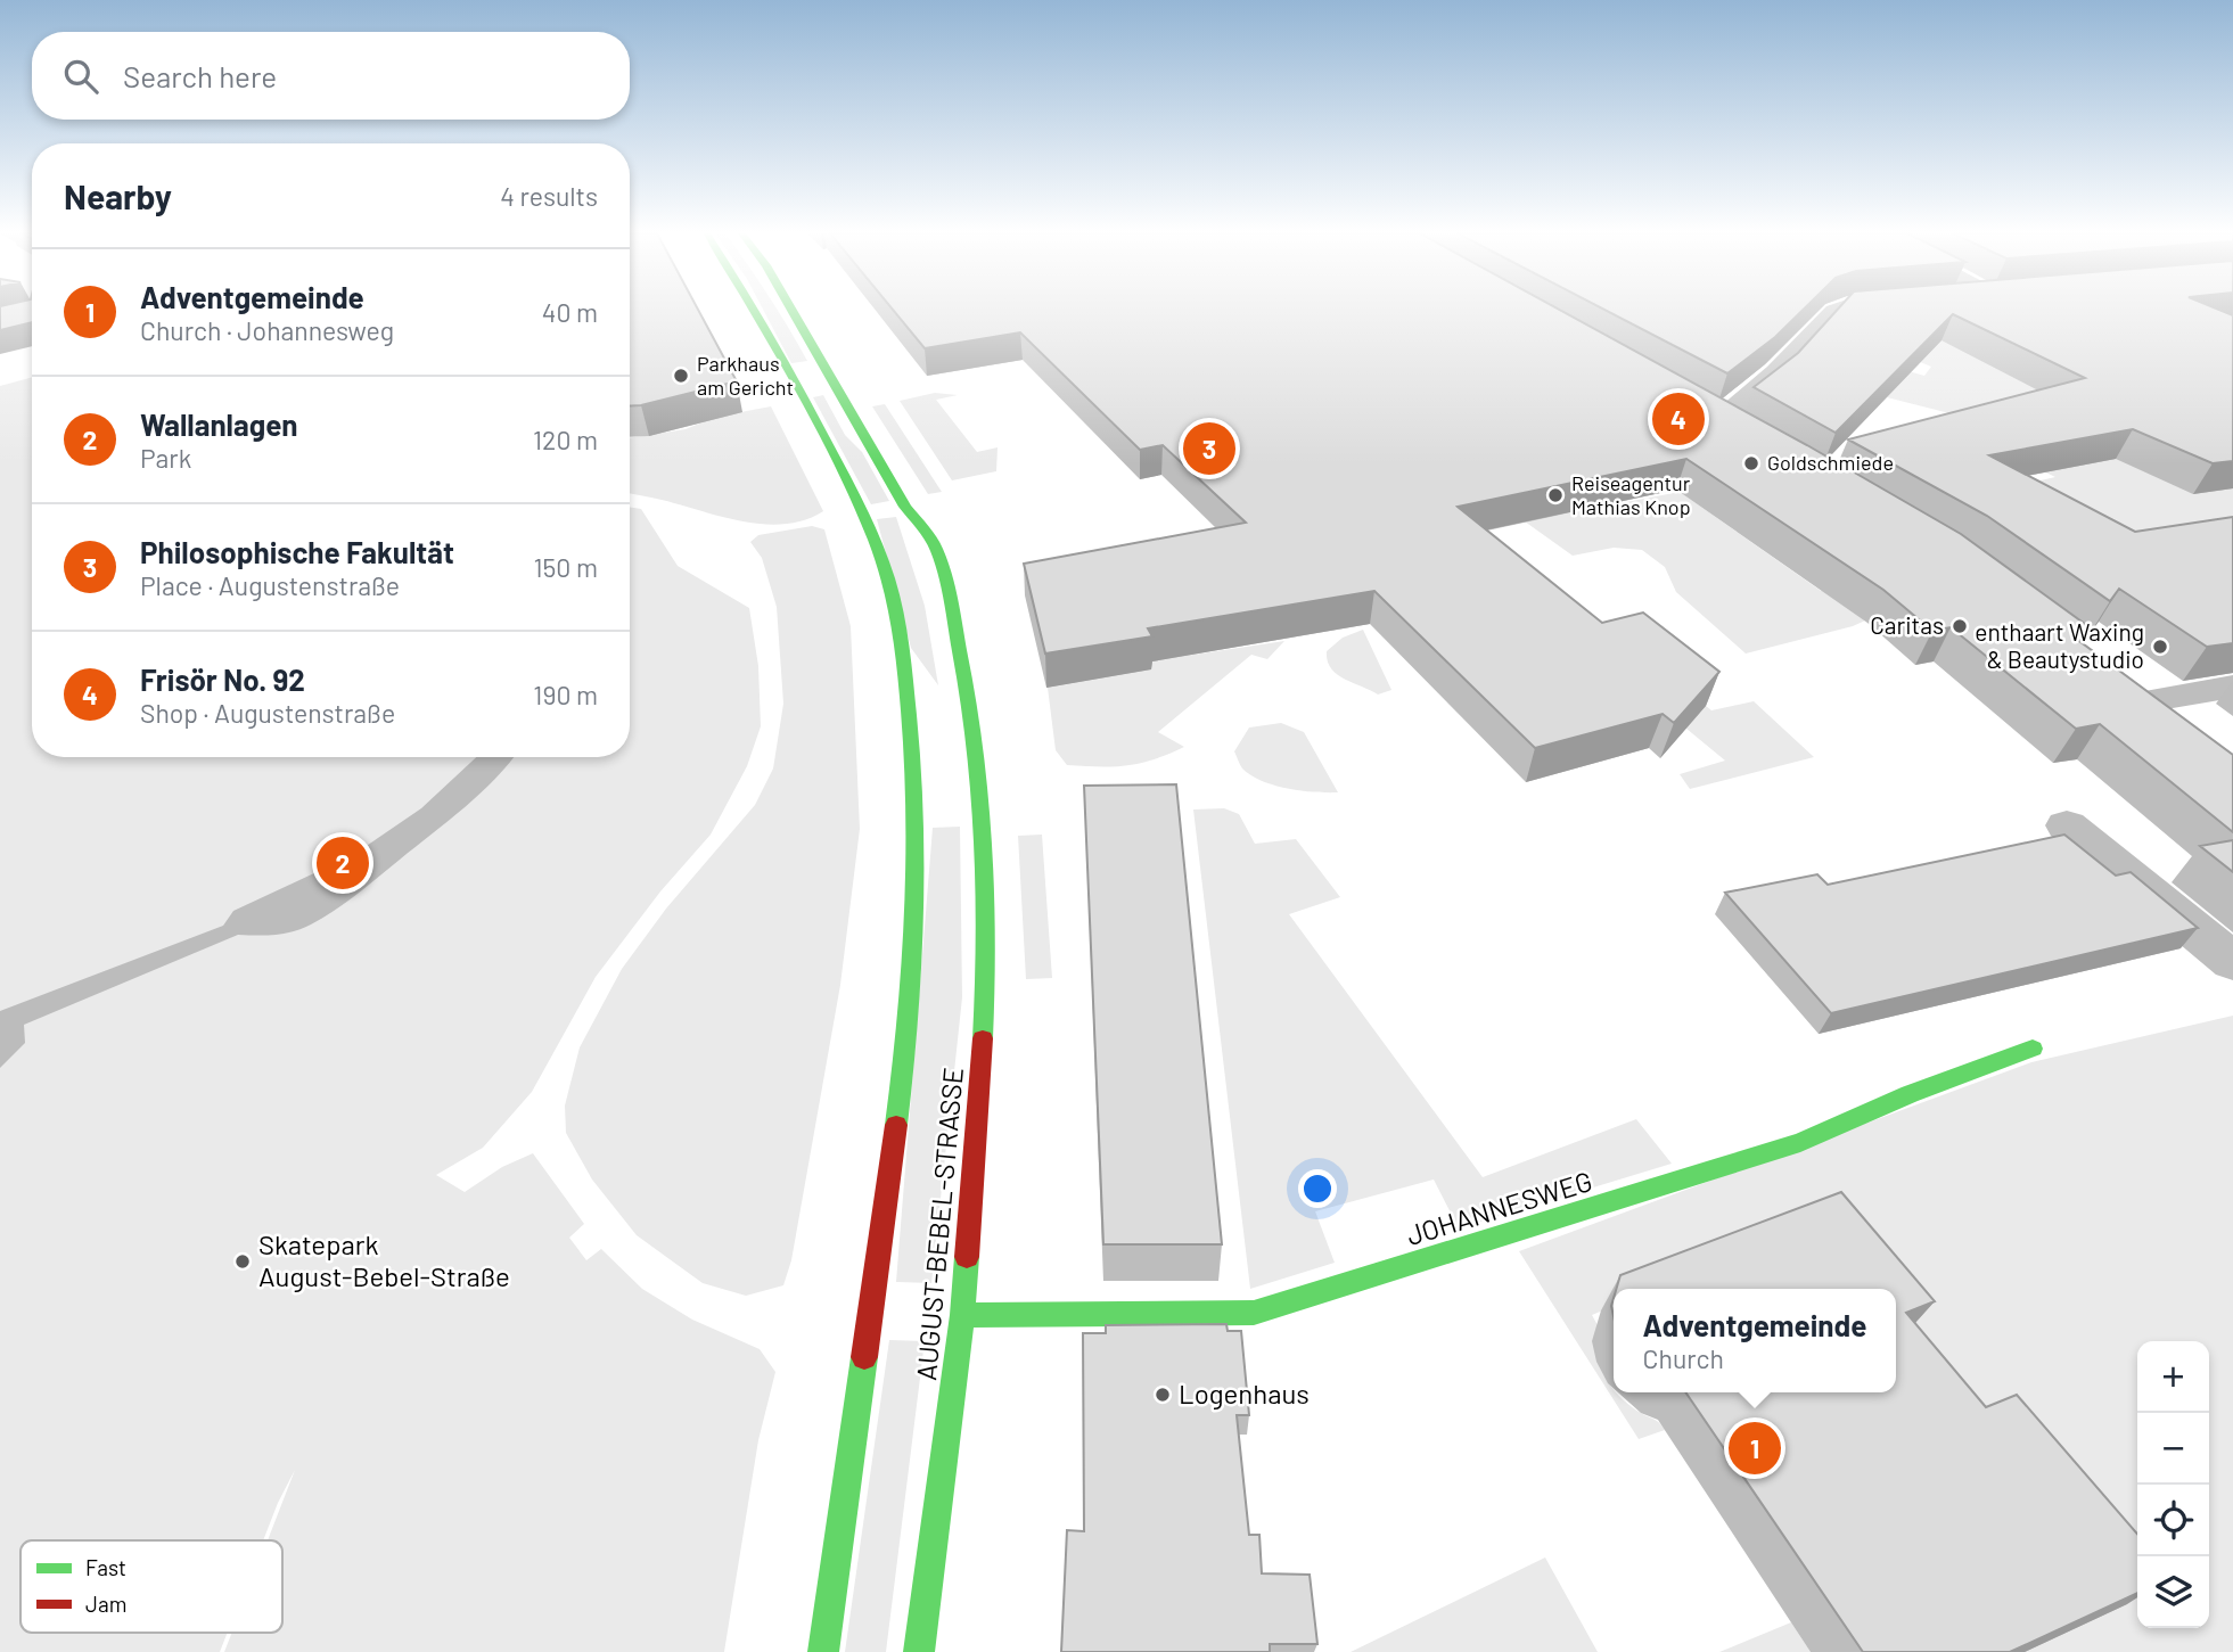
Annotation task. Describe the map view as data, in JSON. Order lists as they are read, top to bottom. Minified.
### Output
{"streets":{"main road":["JOHANNESWEG","AUGUST-BEBEL-STRASSE"]},"crossings":[["JOHANNESWEG","AUGUST-BEBEL-STRASSE"]],"places":["Parkhaus am Gericht","Goldschmiede","Reiseagentur Mathias Knop","Caritas","enthaart Waxing & Beautystudio","Skatepark August-Bebel-Straße","Logenhaus"],"legend":["Fast","Jam"],"page":{"search":"Search here","heading":["Nearby","4 results"],"list":[{"mark":"1","name":"Adventgemeinde","note":"Church · Johannesweg","value":"40 m"},{"mark":"2","name":"Wallanlagen","note":"Park","value":"120 m"},{"mark":"3","name":"Philosophische Fakultät","note":"Place · Augustenstraße","value":"150 m"},{"mark":"4","name":"Frisör No. 92","note":"Shop · Augustenstraße","value":"190 m"}],"pins":["4","3","2","1"],"popup":["Adventgemeinde","Church"],"map_buttons":["+","−"]}}
